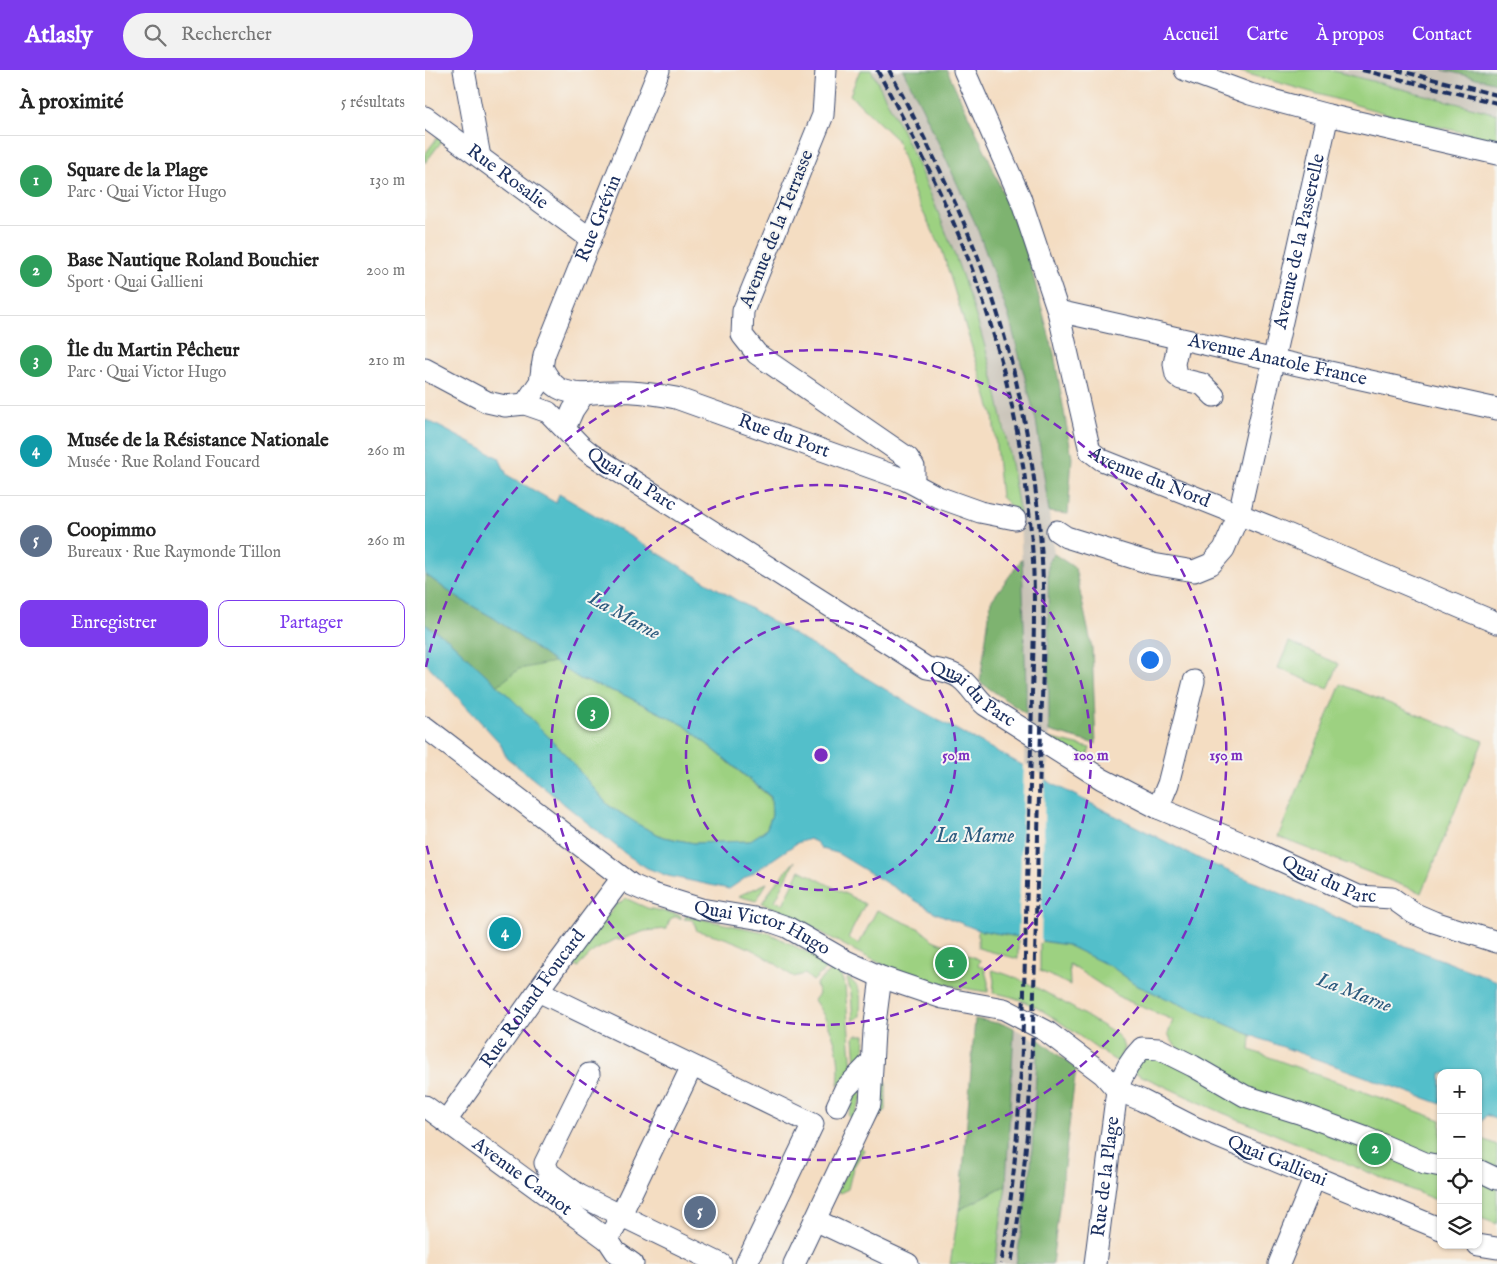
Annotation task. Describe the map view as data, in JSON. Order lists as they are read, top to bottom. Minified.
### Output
{"streets":{"street":["Rue Rosalie","Rue Grévin","Avenue de la Terrasse","Avenue de la Passerelle","Avenue Anatole France","Rue du Port","Avenue du Nord","Quai du Parc","Quai Victor Hugo","Rue Roland Foucard","Quai Gallieni","Avenue Carnot","Rue de la Plage"]},"crossings":[["Rue Rosalie","Rue Grévin"],["Rue Grévin","Quai du Parc"],["Avenue de la Terrasse","Rue du Port"],["Avenue de la Passerelle","Avenue Anatole France"],["Avenue de la Passerelle","Avenue du Nord"],["Avenue Anatole France","Avenue du Nord"],["Quai Victor Hugo","Rue Roland Foucard"],["Quai Victor Hugo","Quai Gallieni"],["Quai Victor Hugo","Rue de la Plage"],["Rue Roland Foucard","Avenue Carnot"],["Quai Gallieni","Rue de la Plage"]],"water":["La Marne"],"page":{"header":"Atlasly","search":"Rechercher","nav":["Accueil","Carte","À propos","Contact"],"heading":["À proximité","5 résultats"],"list":[{"mark":"1","name":"Square de la Plage","note":"Parc · Quai Victor Hugo","value":"130 m"},{"mark":"2","name":"Base Nautique Roland Bouchier","note":"Sport · Quai Gallieni","value":"200 m"},{"mark":"3","name":"Île du Martin Pêcheur","note":"Parc · Quai Victor Hugo","value":"210 m"},{"mark":"4","name":"Musée de la Résistance Nationale","note":"Musée · Rue Roland Foucard","value":"260 m"},{"mark":"5","name":"Coopimmo","note":"Bureaux · Rue Raymonde Tillon","value":"260 m"}],"buttons":["Enregistrer","Partager"],"pins":["3","4","1","2","5"],"map_buttons":["+","−"]},"rings":["50 m","100 m","150 m"]}
